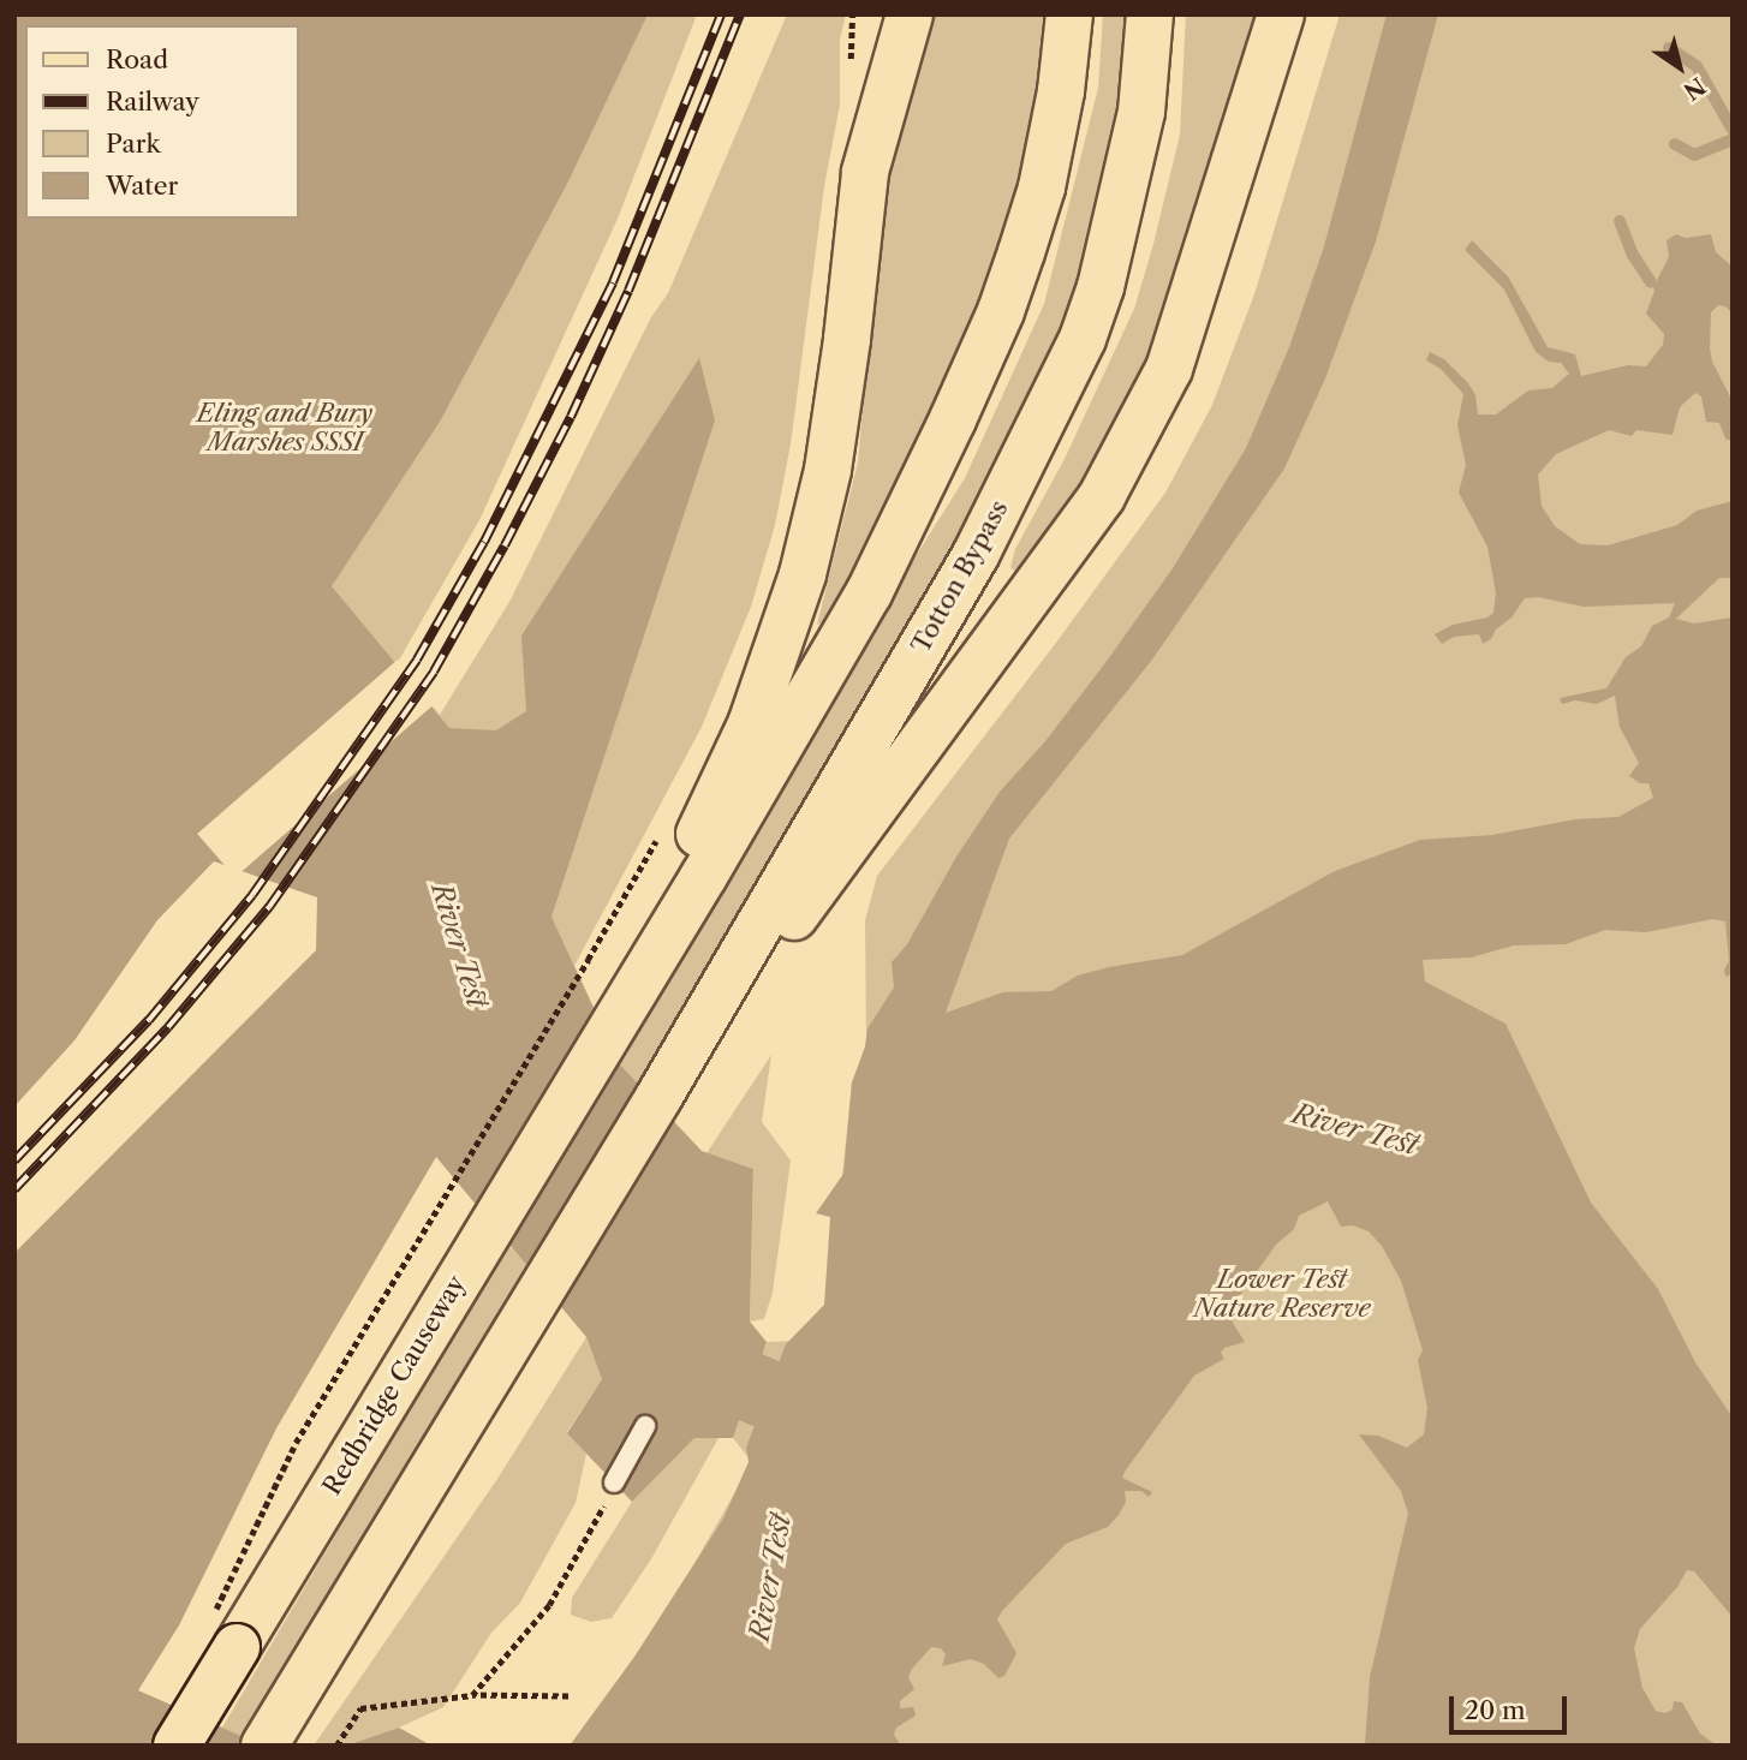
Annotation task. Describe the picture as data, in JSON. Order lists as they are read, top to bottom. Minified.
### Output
{"streets":{"main road":["Totton Bypass","Redbridge Causeway"]},"water":["River Test"],"parks":["Eling and Bury Marshes SSSI","Lower Test Nature Reserve"],"legend":["Road","Railway","Park","Water"],"scale_bar":"20 m","north":"bottom right"}
